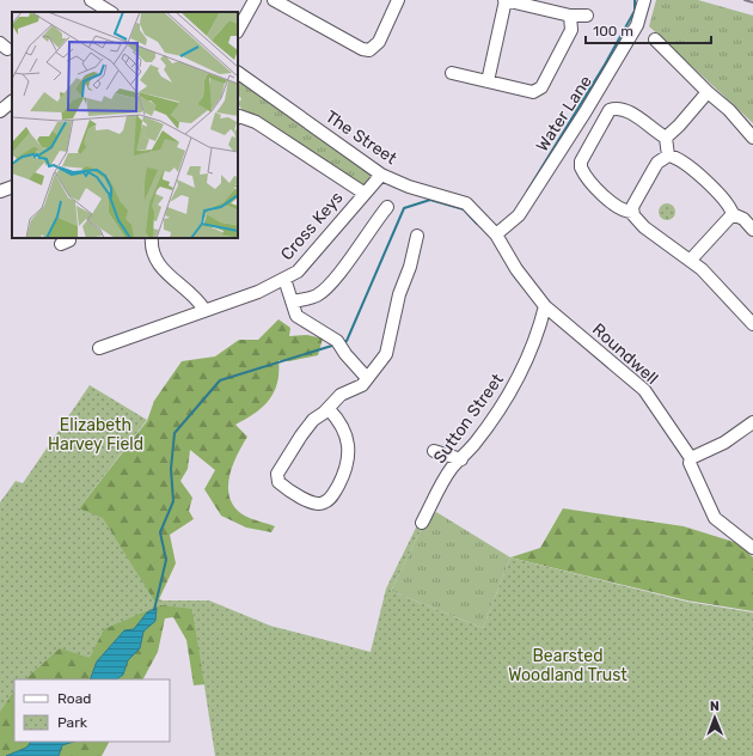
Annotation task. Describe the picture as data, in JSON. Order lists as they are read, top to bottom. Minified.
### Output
{"streets":{"street":["Water Lane","The Street","Cross Keys","Roundwell","Sutton Street"]},"crossings":[["Water Lane","The Street"],["Water Lane","Roundwell"],["The Street","Cross Keys"],["The Street","Roundwell"],["Roundwell","Sutton Street"]],"parks":["Elizabeth Harvey Field","Bearsted Woodland Trust"],"legend":["Road","Park"],"scale_bar":"100 m","north":"top"}
